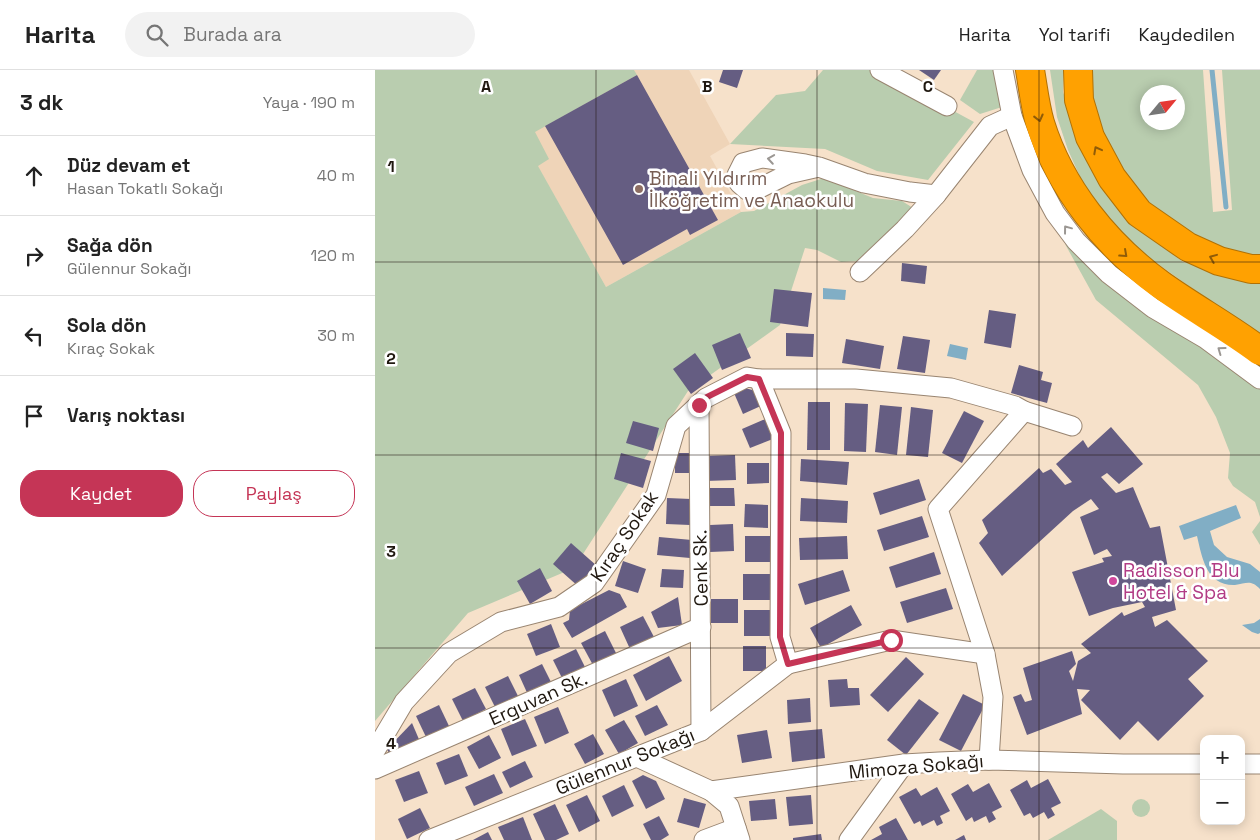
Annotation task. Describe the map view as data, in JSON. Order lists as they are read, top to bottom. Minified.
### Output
{"streets":{"street":["Kıraç Sokak","Cenk Sk.","Erguvan Sk.","Gülennur Sokağı","Mimoza Sokağı"]},"crossings":[["Kıraç Sokak","Cenk Sk."],["Cenk Sk.","Erguvan Sk."],["Cenk Sk.","Gülennur Sokağı"]],"places":["Binali Yıldırım İlköğretim ve Anaokulu","Radisson Blu Hotel & Spa"],"north":"top right","page":{"header":"Harita","search":"Burada ara","nav":["Harita","Yol tarifi","Kaydedilen"],"heading":["3 dk","Yaya · 190 m"],"list":[["Düz devam et","Hasan Tokatlı Sokağı","40 m"],["Sağa dön","Gülennur Sokağı","120 m"],["Sola dön","Kıraç Sokak","30 m"],"Varış noktası"],"buttons":["Kaydet","Paylaş"],"map_buttons":["+","−"]},"grid":{"columns":["A","B","C"],"rows":["1","2","3","4"]}}
